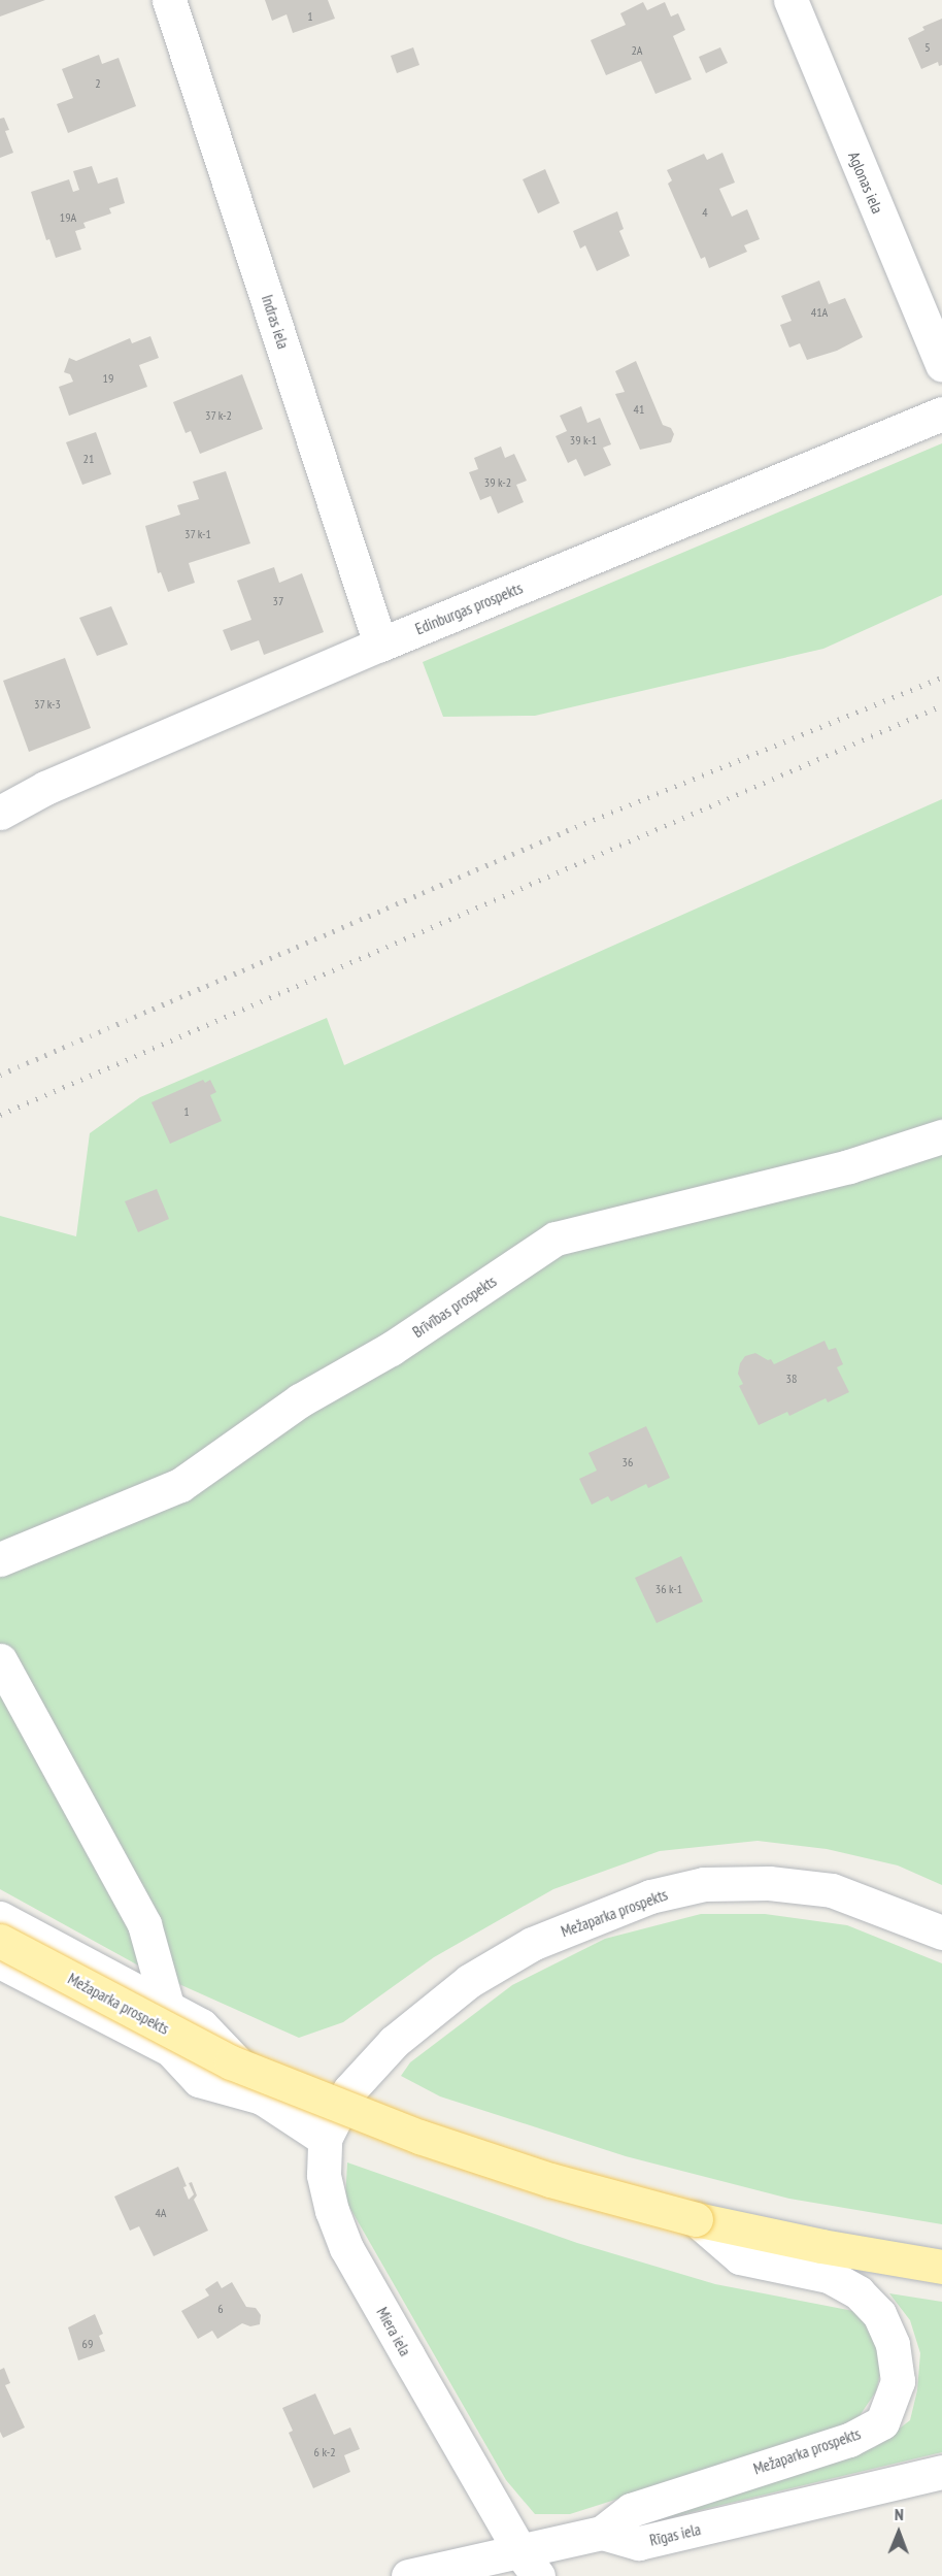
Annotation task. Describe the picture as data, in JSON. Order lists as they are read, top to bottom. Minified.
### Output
{"streets":{"main road":["Mežaparka prospekts"],"street":["Aglonas iela","Indras iela","Edinburgas prospekts","Brīvības prospekts","Miera iela","Rīgas iela"]},"crossings":[["Indras iela","Edinburgas prospekts"],["Mežaparka prospekts","Miera iela"],["Mežaparka prospekts","Rīgas iela"],["Miera iela","Rīgas iela"]],"house_numbers":["1","5","2A","2","4","19A","41A","19","41","37 k-2","39 k-1","21","39 k-2","37 k-1","37","37 k-3","1","38","36","36 k-1","4A","6","69","6 k-2"],"north":"top"}
